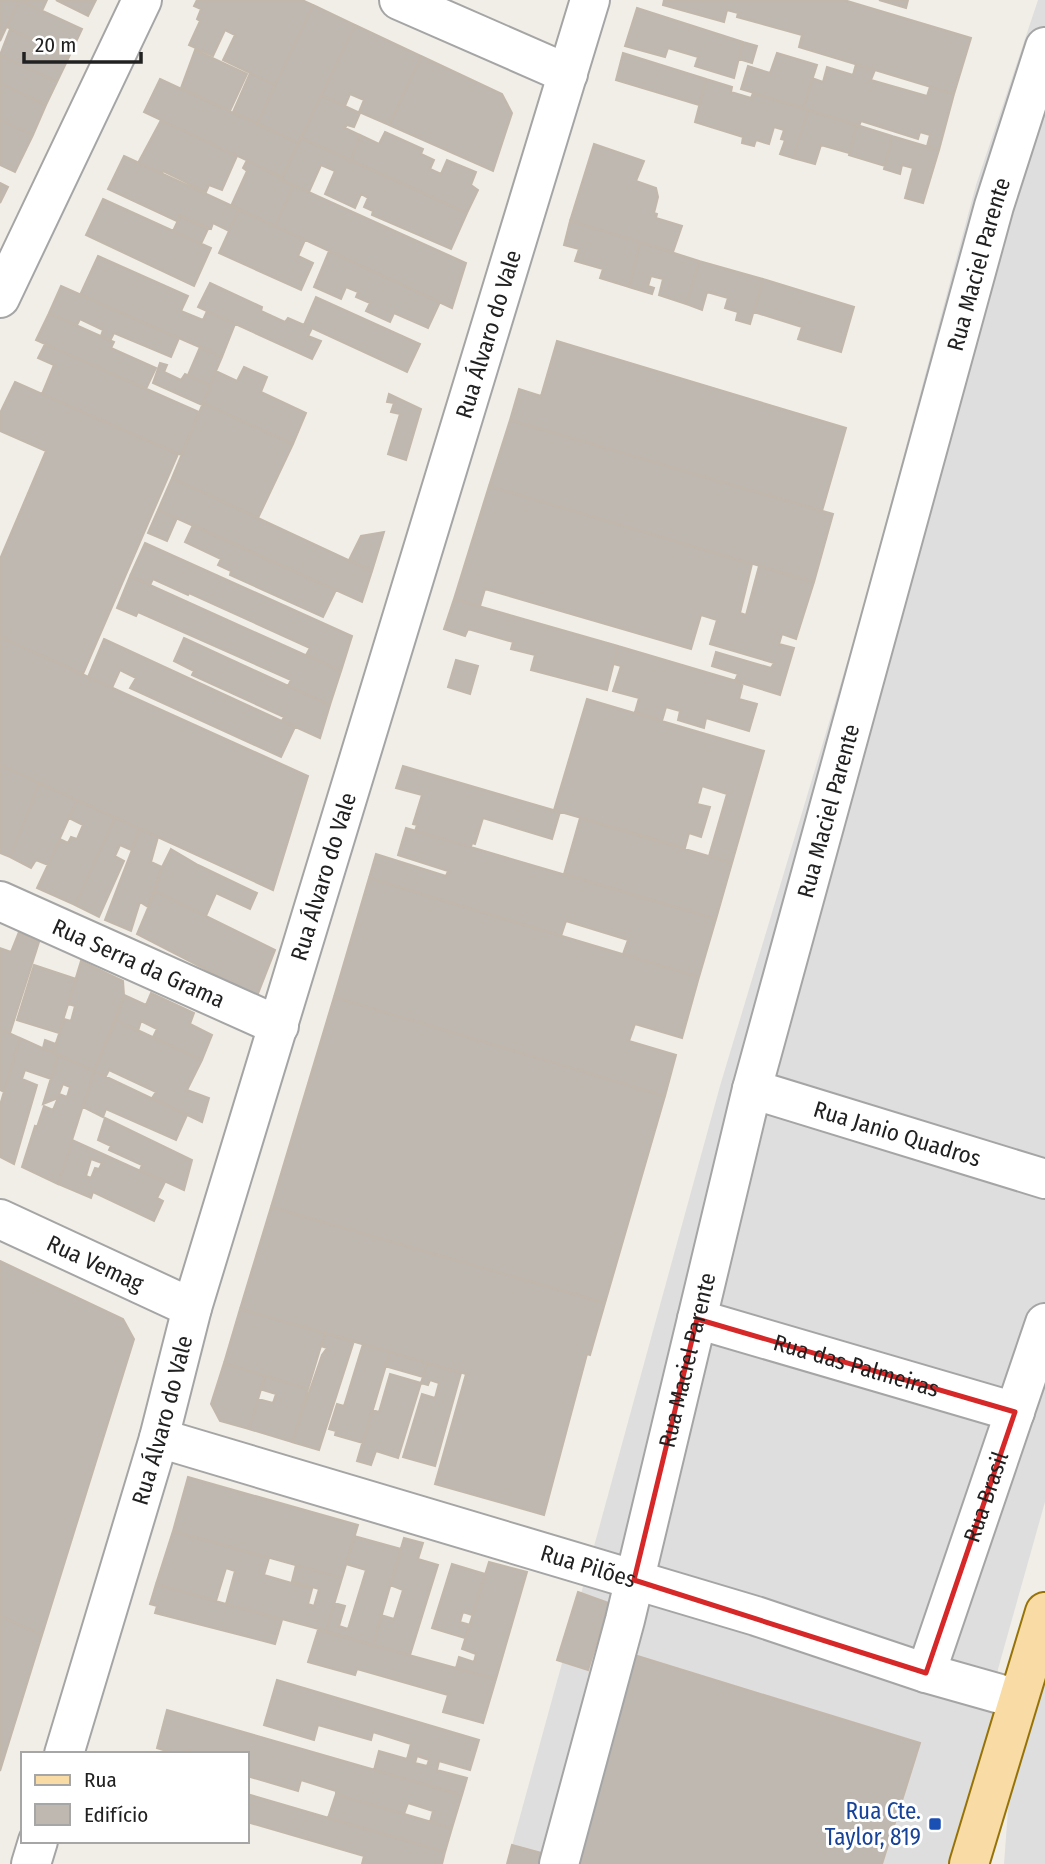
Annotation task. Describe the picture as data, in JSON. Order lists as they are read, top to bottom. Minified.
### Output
{"streets":{"street":["Rua Maciel Parente","Rua Álvaro do Vale","Rua Serra da Grama","Rua Janio Quadros","Rua Vemag","Rua das Palmeiras","Rua Brasil","Rua Pilões"]},"crossings":[["Rua Maciel Parente","Rua Janio Quadros"],["Rua Maciel Parente","Rua das Palmeiras"],["Rua Maciel Parente","Rua Pilões"],["Rua Álvaro do Vale","Rua Serra da Grama"],["Rua Álvaro do Vale","Rua Vemag"],["Rua Álvaro do Vale","Rua Pilões"],["Rua das Palmeiras","Rua Brasil"],["Rua Brasil","Rua Pilões"]],"places":{"transit":["Rua Cte. Taylor, 819"]},"legend":["Rua","Edifício"],"scale_bar":"20 m"}
